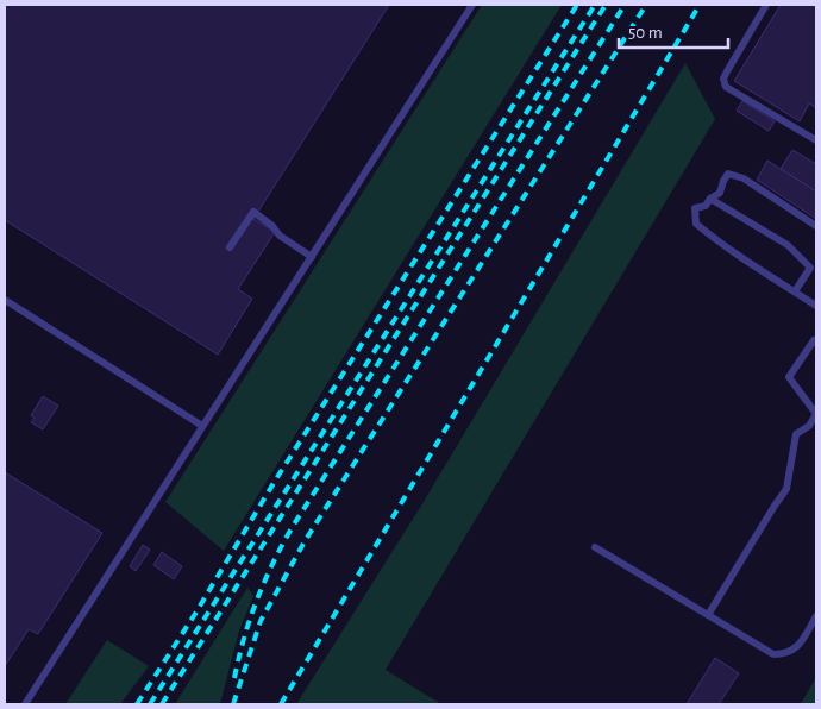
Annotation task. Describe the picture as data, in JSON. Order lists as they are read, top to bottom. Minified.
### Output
{"scale_bar":"50 m"}
